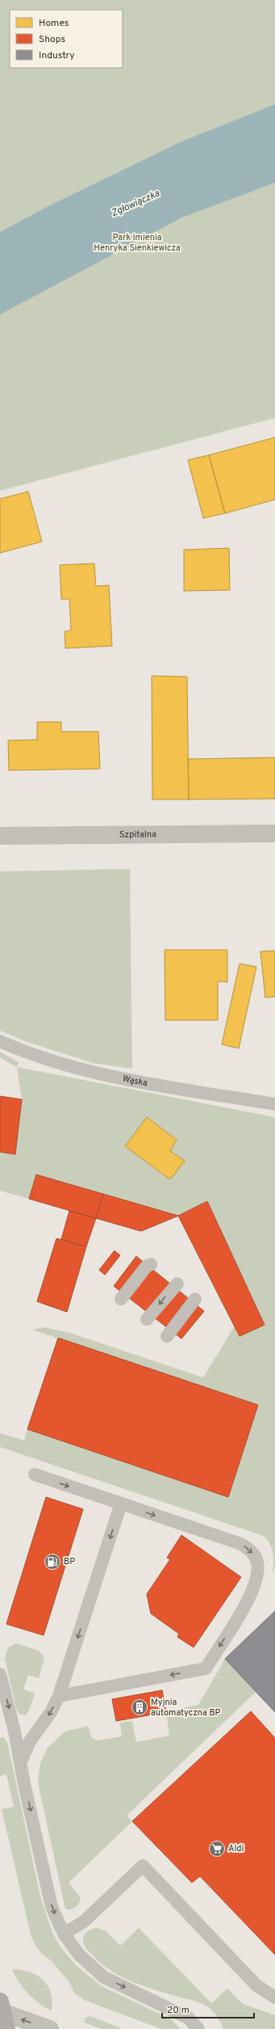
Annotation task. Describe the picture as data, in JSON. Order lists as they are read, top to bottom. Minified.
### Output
{"streets":{"street":["Szpitalna"],"lane":["Wąska"]},"water":["Zgłowiączka"],"parks":["Park imienia Henryka Sienkiewicza"],"places":{"fuel station":["BP"],"building":["Myjnia automatyczna BP"],"supermarket":["Aldi"]},"legend":["Homes","Shops","Industry"],"scale_bar":"20 m"}
